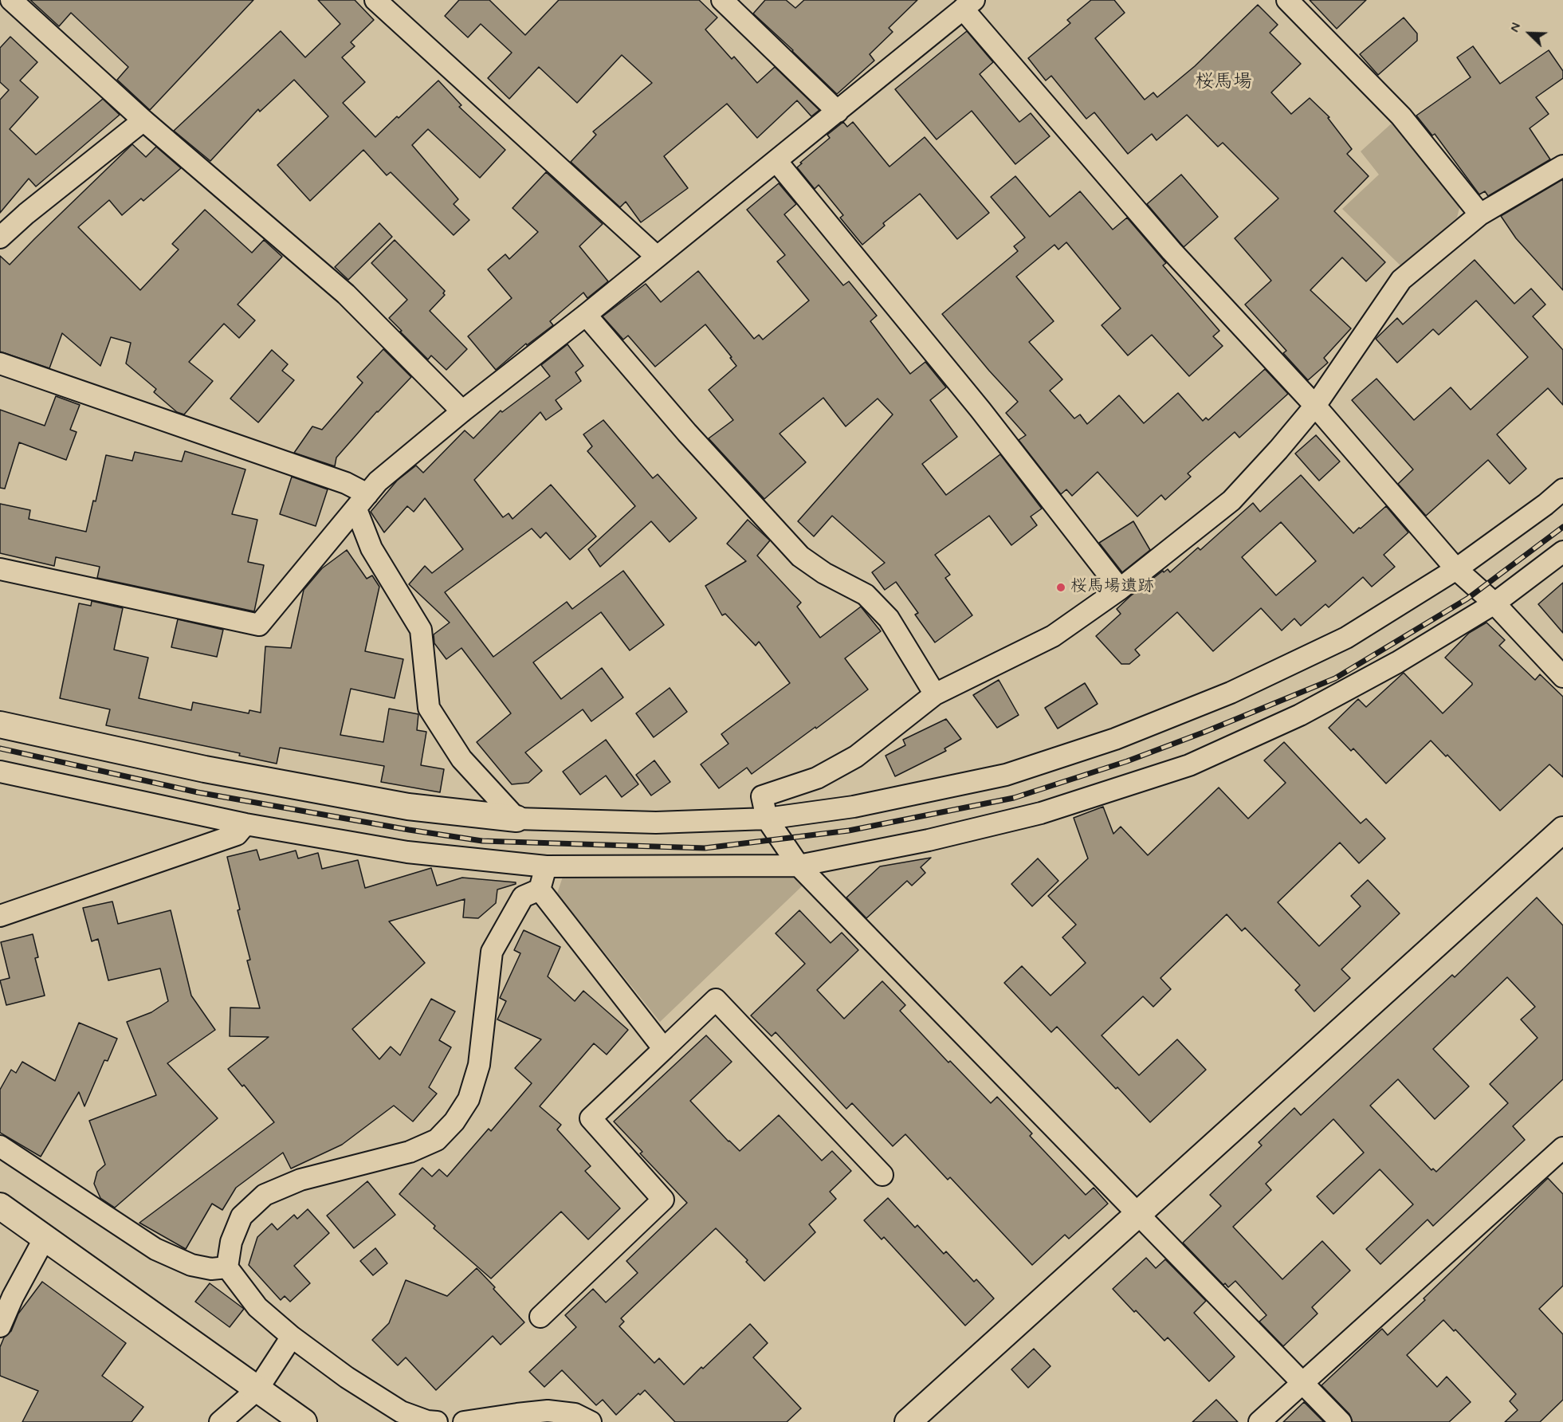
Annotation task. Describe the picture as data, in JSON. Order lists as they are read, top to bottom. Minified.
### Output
{"districts":["桜馬場"],"places":["桜馬場遺跡"],"north":"top left"}
